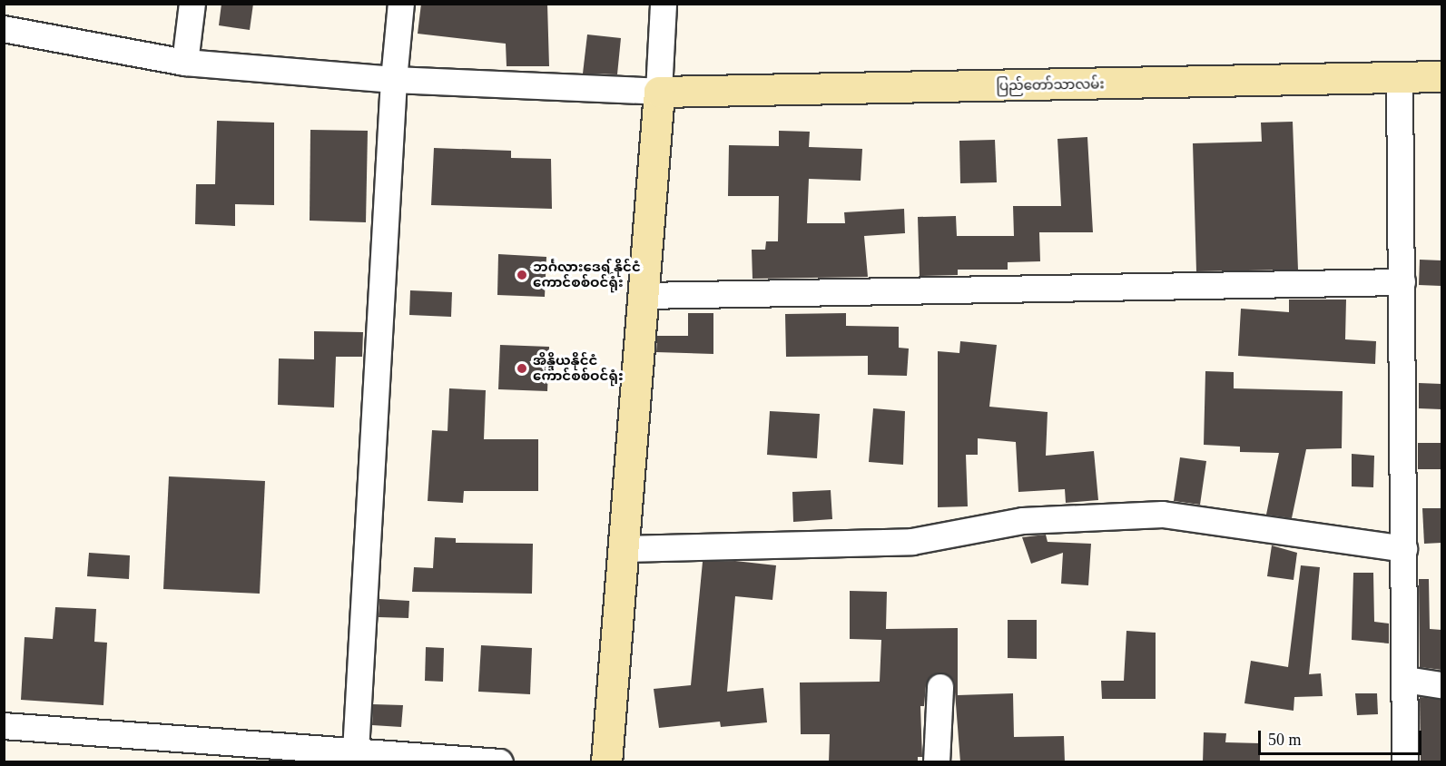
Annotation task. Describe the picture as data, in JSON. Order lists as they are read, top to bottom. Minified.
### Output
{"streets":{"street":["ပြည်တော်သာလမ်း"]},"places":["ဘင်္ဂလားဒေရှ့်နိုင်ငံ ကောင်စစ်ဝင်ရုံး","အိန္ဒိယနိုင်ငံ ကောင်စစ်ဝင်ရုံး"],"scale_bar":"50 m"}
